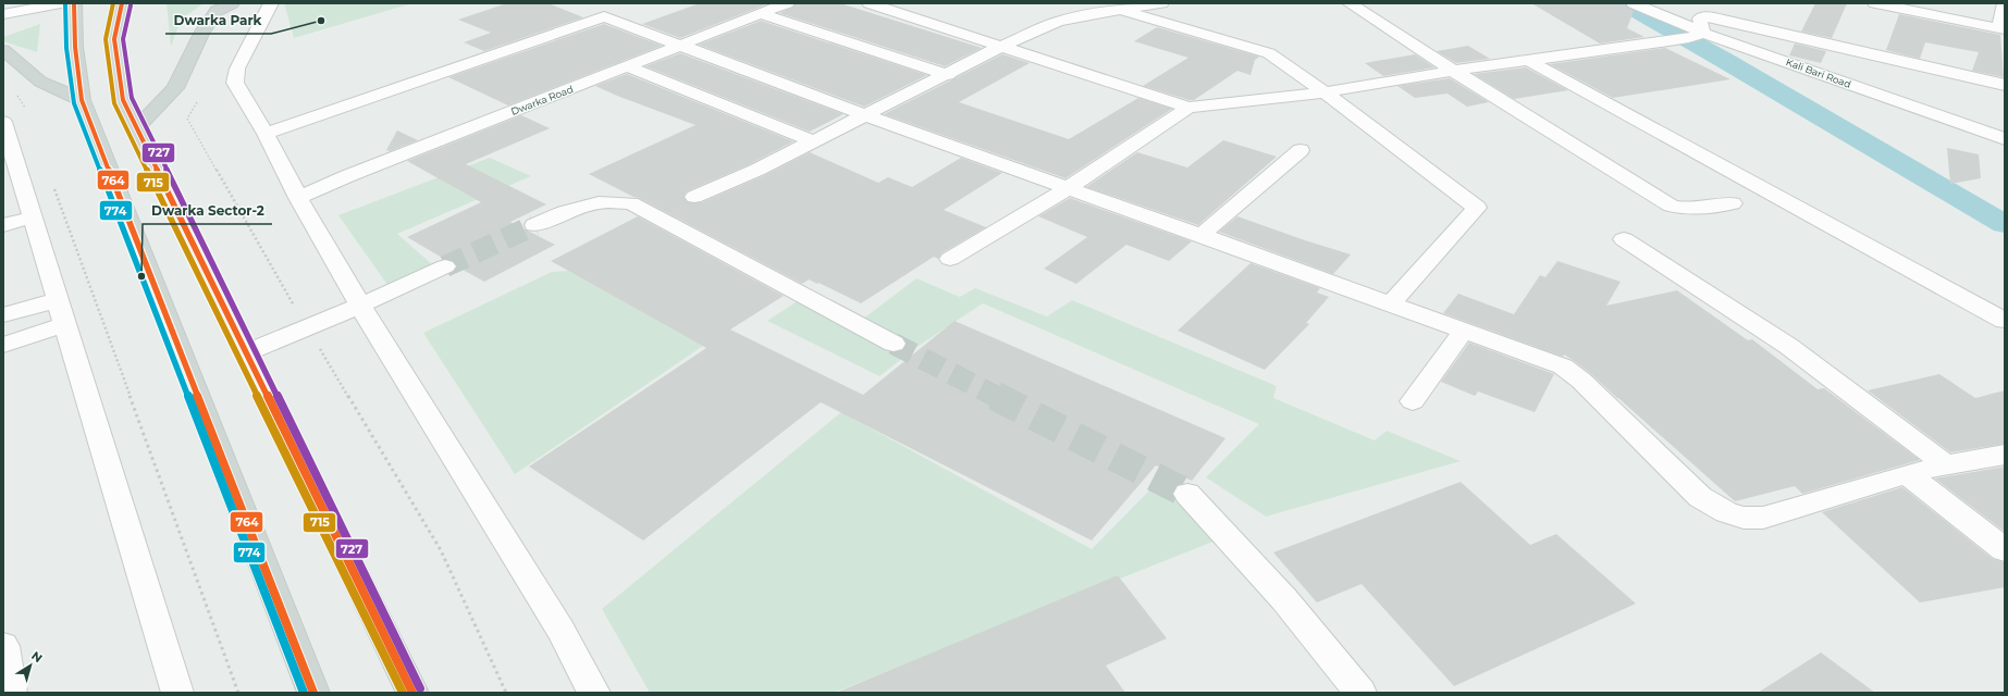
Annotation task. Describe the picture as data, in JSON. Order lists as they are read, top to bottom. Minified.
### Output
{"streets":{"street":["Kali Bari Road","Dwarka Road"]},"places":["Dwarka Park","Dwarka Sector-2"],"lines":["transit line 764","transit line 715","transit line 774","transit line 727"],"north":"top right"}
